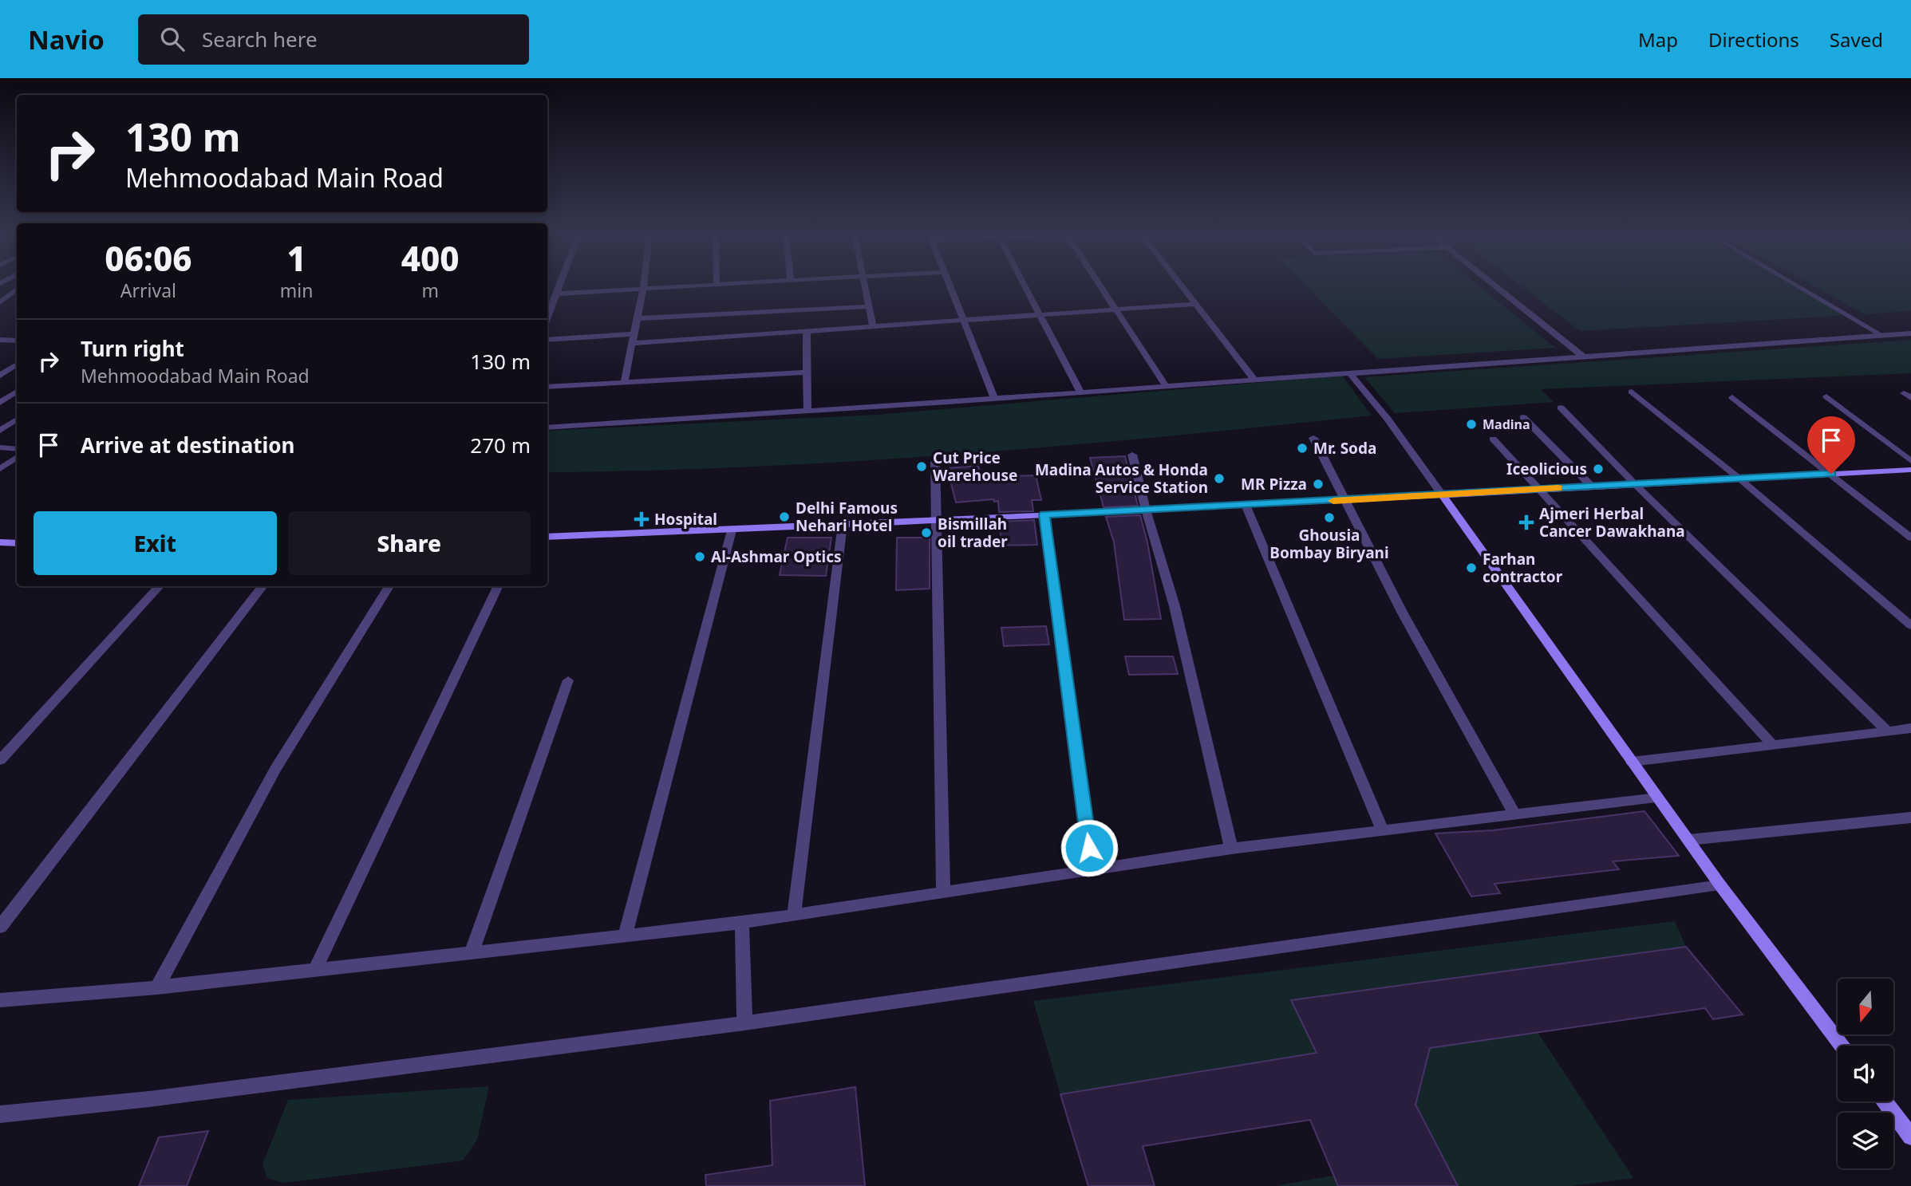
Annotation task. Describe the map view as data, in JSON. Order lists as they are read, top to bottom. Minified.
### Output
{"places":{"other":["Madina","Mr. Soda","Cut Price Warehouse","Iceolicious","Madina Autos & Honda Service Station","MR Pizza","Delhi Famous Nehari Hotel","Ghousia Bombay Biryani","Bismillah oil trader","Al-Ashmar Optics","Farhan contractor"],"health":["Hospital","Ajmeri Herbal Cancer Dawakhana"]},"north":"bottom","page":{"header":"Navio","search":"Search here","nav":["Map","Directions","Saved"],"turn":["130 m","Mehmoodabad Main Road"],"eta":["06:06","Arrival","1","min","400","m"],"list":[{"name":"Turn right","note":"Mehmoodabad Main Road","value":"130 m"},{"name":"Arrive at destination","value":"270 m"}],"buttons":["Exit","Share"]}}
